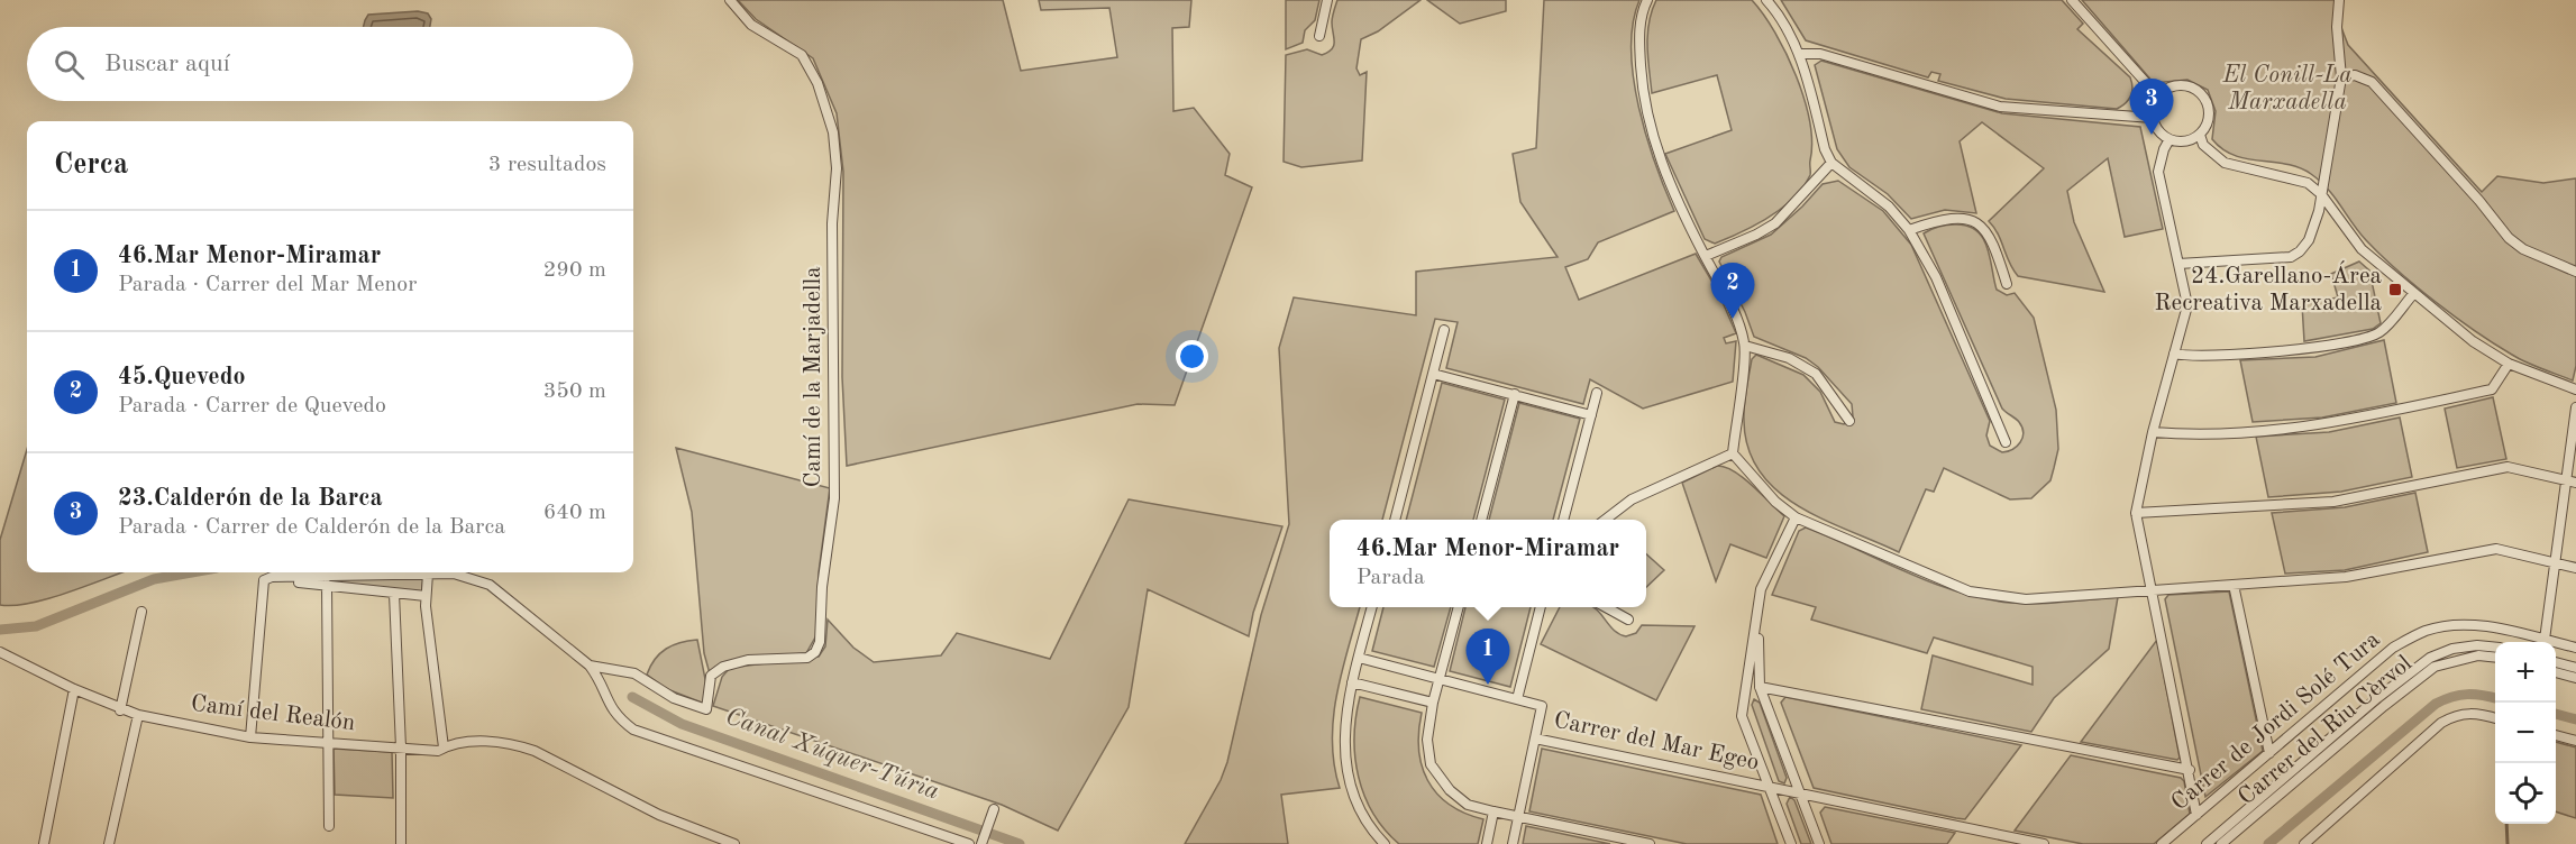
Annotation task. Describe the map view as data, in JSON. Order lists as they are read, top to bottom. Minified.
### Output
{"streets":{"street":["Camí de la Marjadella","Camí del Realón","Carrer de Jordi Solé Tura","Carrer del Riu Cèrvol","Carrer del Mar Egeo"]},"water":["Canal Xúquer-Túria"],"parks":["El Conill-La Marxadella"],"places":{"transit":["24.Garellano-Área Recreativa Marxadella"]},"page":{"search":"Buscar aquí","pins":["3","2","1"],"heading":["Cerca","3 resultados"],"list":[{"mark":"1","name":"46.Mar Menor-Miramar","note":"Parada · Carrer del Mar Menor","value":"290 m"},{"mark":"2","name":"45.Quevedo","note":"Parada · Carrer de Quevedo","value":"350 m"},{"mark":"3","name":"23.Calderón de la Barca","note":"Parada · Carrer de Calderón de la Barca","value":"640 m"}],"popup":["46.Mar Menor-Miramar","Parada"],"map_buttons":["+","−"]}}
